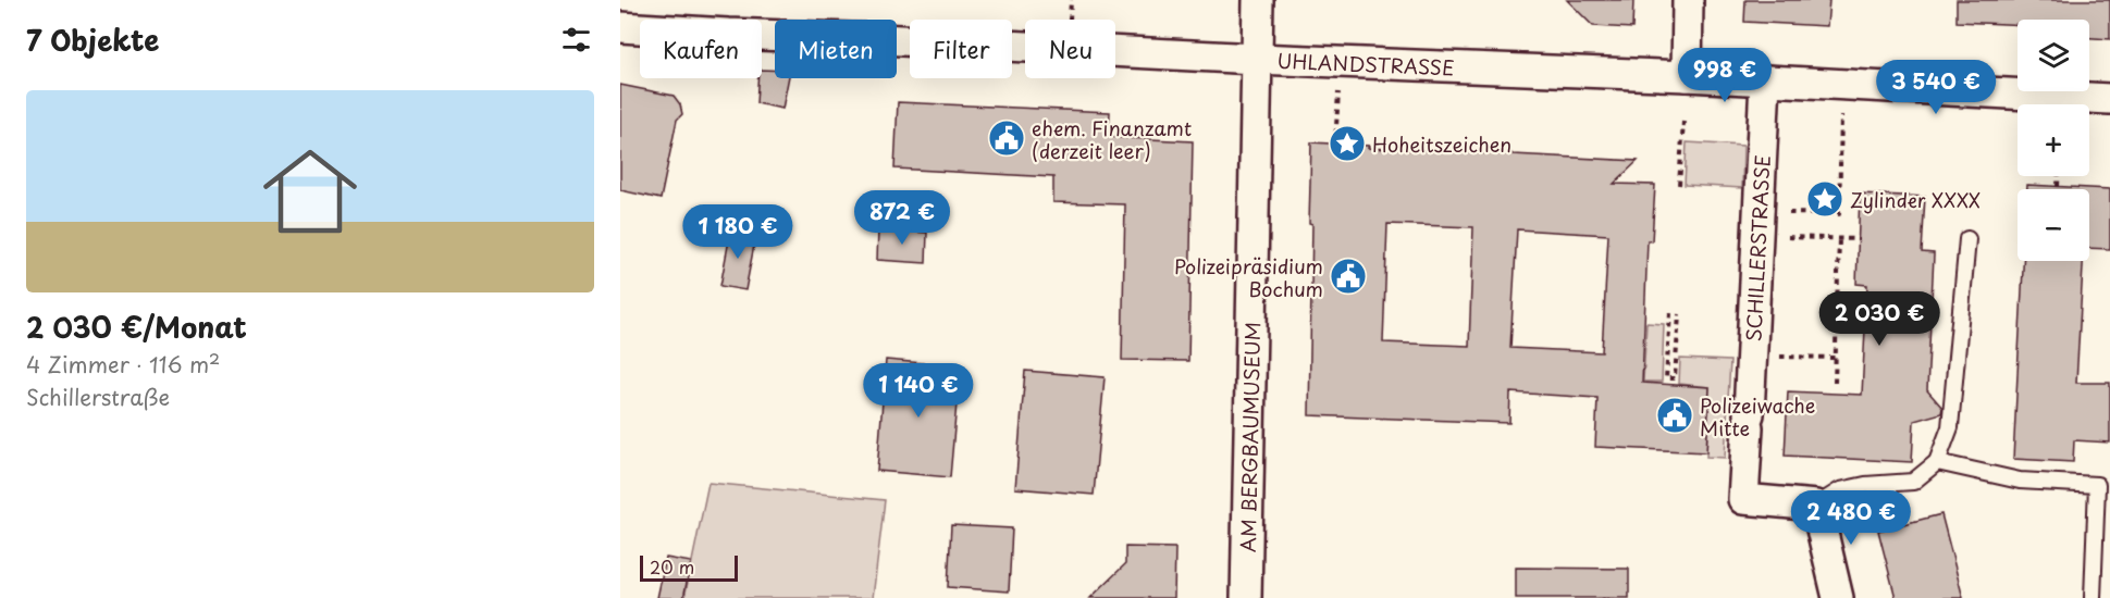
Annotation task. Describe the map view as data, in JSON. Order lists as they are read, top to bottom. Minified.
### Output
{"streets":{"street":["UHLANDSTRASSE","SCHILLERSTRASSE","AM BERGBAUMUSEUM"]},"crossings":[["UHLANDSTRASSE","SCHILLERSTRASSE"],["UHLANDSTRASSE","AM BERGBAUMUSEUM"]],"places":{"public building":["ehem. Finanzamt (derzeit leer)","Polizeipräsidium Bochum","Polizeiwache Mitte"],"place":["Hoheitszeichen","Zylinder XXXX"]},"scale_bar":"20 m","page":{"heading":"7 Objekte","map_buttons":["+","−"],"chip":["Kaufen","Mieten","Filter","Neu"],"price":["998 €","3 540 €","872 €","1 180 €","2 030 €","1 140 €","2 480 €"],"list":[{"name":"2 030 €/Monat","note":"4 Zimmer · 116 m² · Schillerstraße"}],"scale":"20 m"}}
